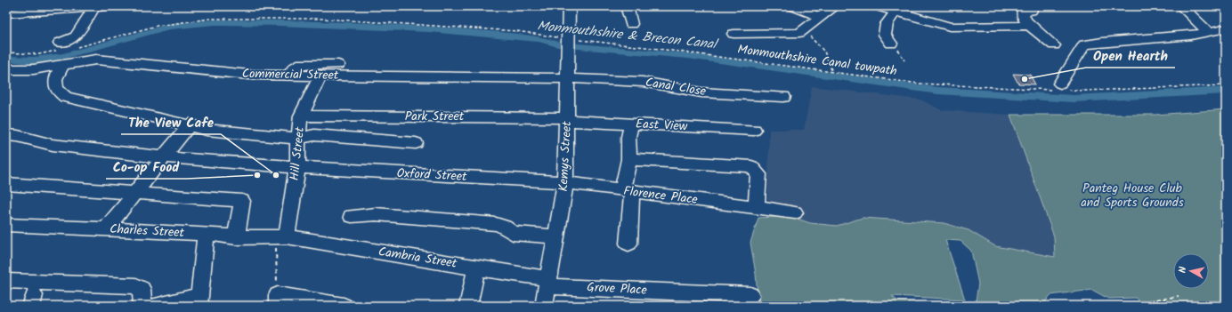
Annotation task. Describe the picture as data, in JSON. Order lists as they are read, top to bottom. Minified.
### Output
{"streets":{"street":["Commercial Street","Canal Close","Park Street","East View","Hill Street","Kemys Street","Oxford Street","Florence Place","Charles Street","Cambria Street","Grove Place"],"path":["Monmouthshire Canal towpath"]},"crossings":[["Monmouthshire Canal towpath","Kemys Street"],["Commercial Street","Canal Close"],["Commercial Street","Hill Street"],["Commercial Street","Kemys Street"],["Canal Close","Kemys Street"],["Park Street","East View"],["Park Street","Hill Street"],["Park Street","Kemys Street"],["East View","Kemys Street"],["Hill Street","Oxford Street"],["Hill Street","Charles Street"],["Hill Street","Cambria Street"],["Kemys Street","Oxford Street"],["Kemys Street","Florence Place"],["Kemys Street","Cambria Street"],["Kemys Street","Grove Place"],["Oxford Street","Florence Place"],["Charles Street","Cambria Street"],["Cambria Street","Grove Place"]],"water":["Monmouthshire & Brecon Canal"],"parks":["Panteg House Club and Sports Grounds"],"places":["Open Hearth","Co-op Food","The View Cafe"],"north":"left"}
